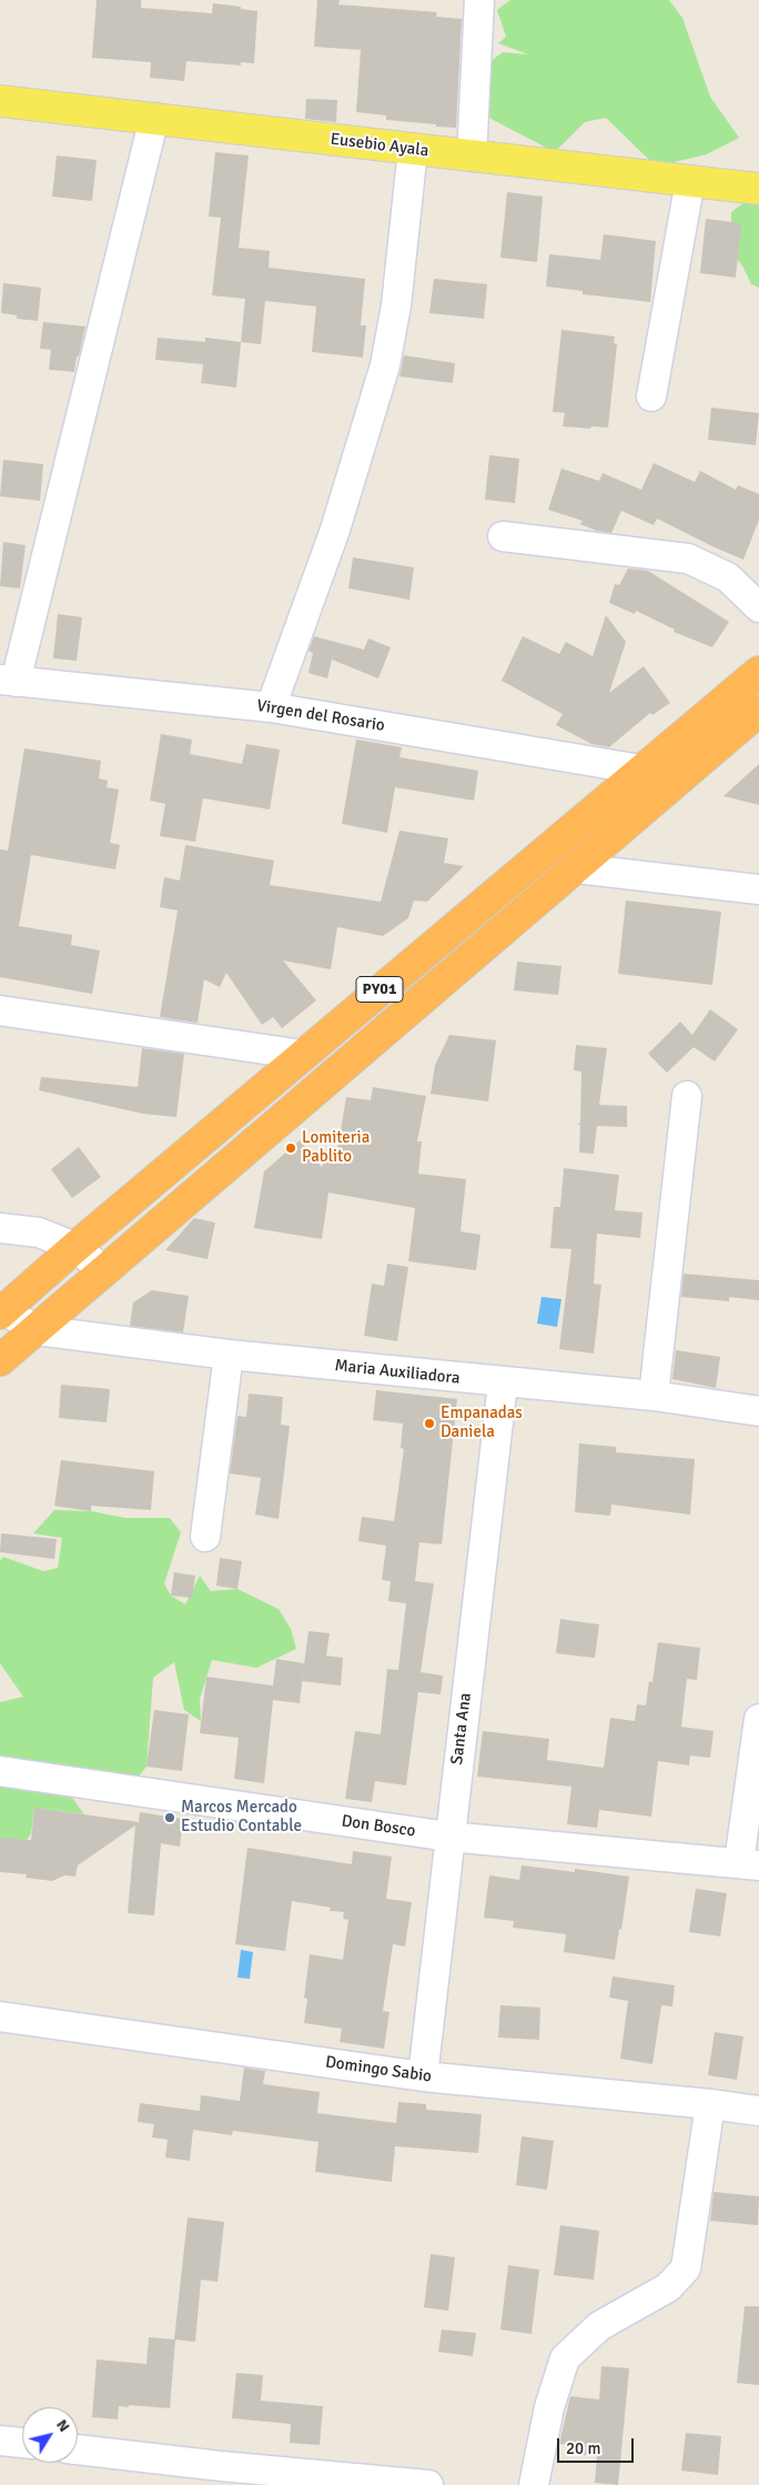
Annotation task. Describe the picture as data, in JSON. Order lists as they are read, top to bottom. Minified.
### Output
{"streets":{"highway":["PY01"],"main road":["Eusebio Ayala"],"street":["Virgen del Rosario","Maria Auxiliadora","Santa Ana","Don Bosco","Domingo Sabio"]},"crossings":[["Virgen del Rosario","PY01"],["PY01","Maria Auxiliadora"],["Maria Auxiliadora","Santa Ana"],["Santa Ana","Don Bosco"],["Santa Ana","Domingo Sabio"]],"places":["Lomiteria Pablito","Empanadas Daniela","Marcos Mercado Estudio Contable"],"scale_bar":"20 m","north":"top right"}
